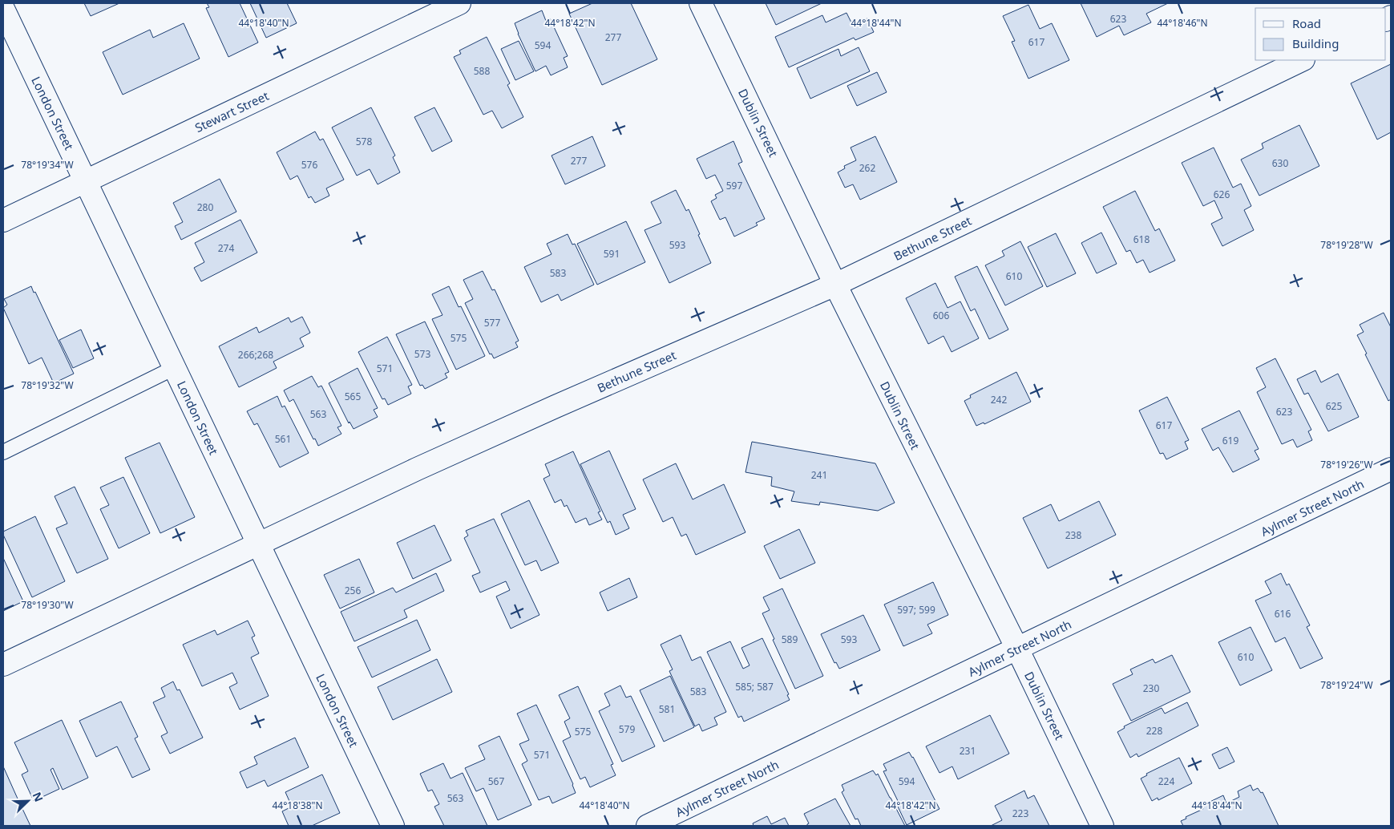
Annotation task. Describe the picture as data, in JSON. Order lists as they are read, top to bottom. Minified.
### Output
{"streets":{"street":["Stewart Street","London Street","Dublin Street","Bethune Street","Aylmer Street North"]},"crossings":[["Stewart Street","London Street"],["London Street","Bethune Street"],["Dublin Street","Bethune Street"],["Dublin Street","Aylmer Street North"]],"house_numbers":["623","277","617","594","588","578","277","630","576","262","597","626","280","618","593","274","591","583","610","606","577","575","573","266;268","571","565","242","625","623","563","617","561","619","241","238","256","597; 599","616","589","593","610","585; 587","230","583","581","579","228","575","231","571","567","594","224","563","223"],"legend":["Road","Building"],"north":"top right","coordinates":["44°18'40\"N","44°18'42\"N","44°18'44\"N","44°18'46\"N","78°19'34\"W","78°19'28\"W","78°19'32\"W","78°19'26\"W","78°19'30\"W","78°19'24\"W","44°18'38\"N"]}
